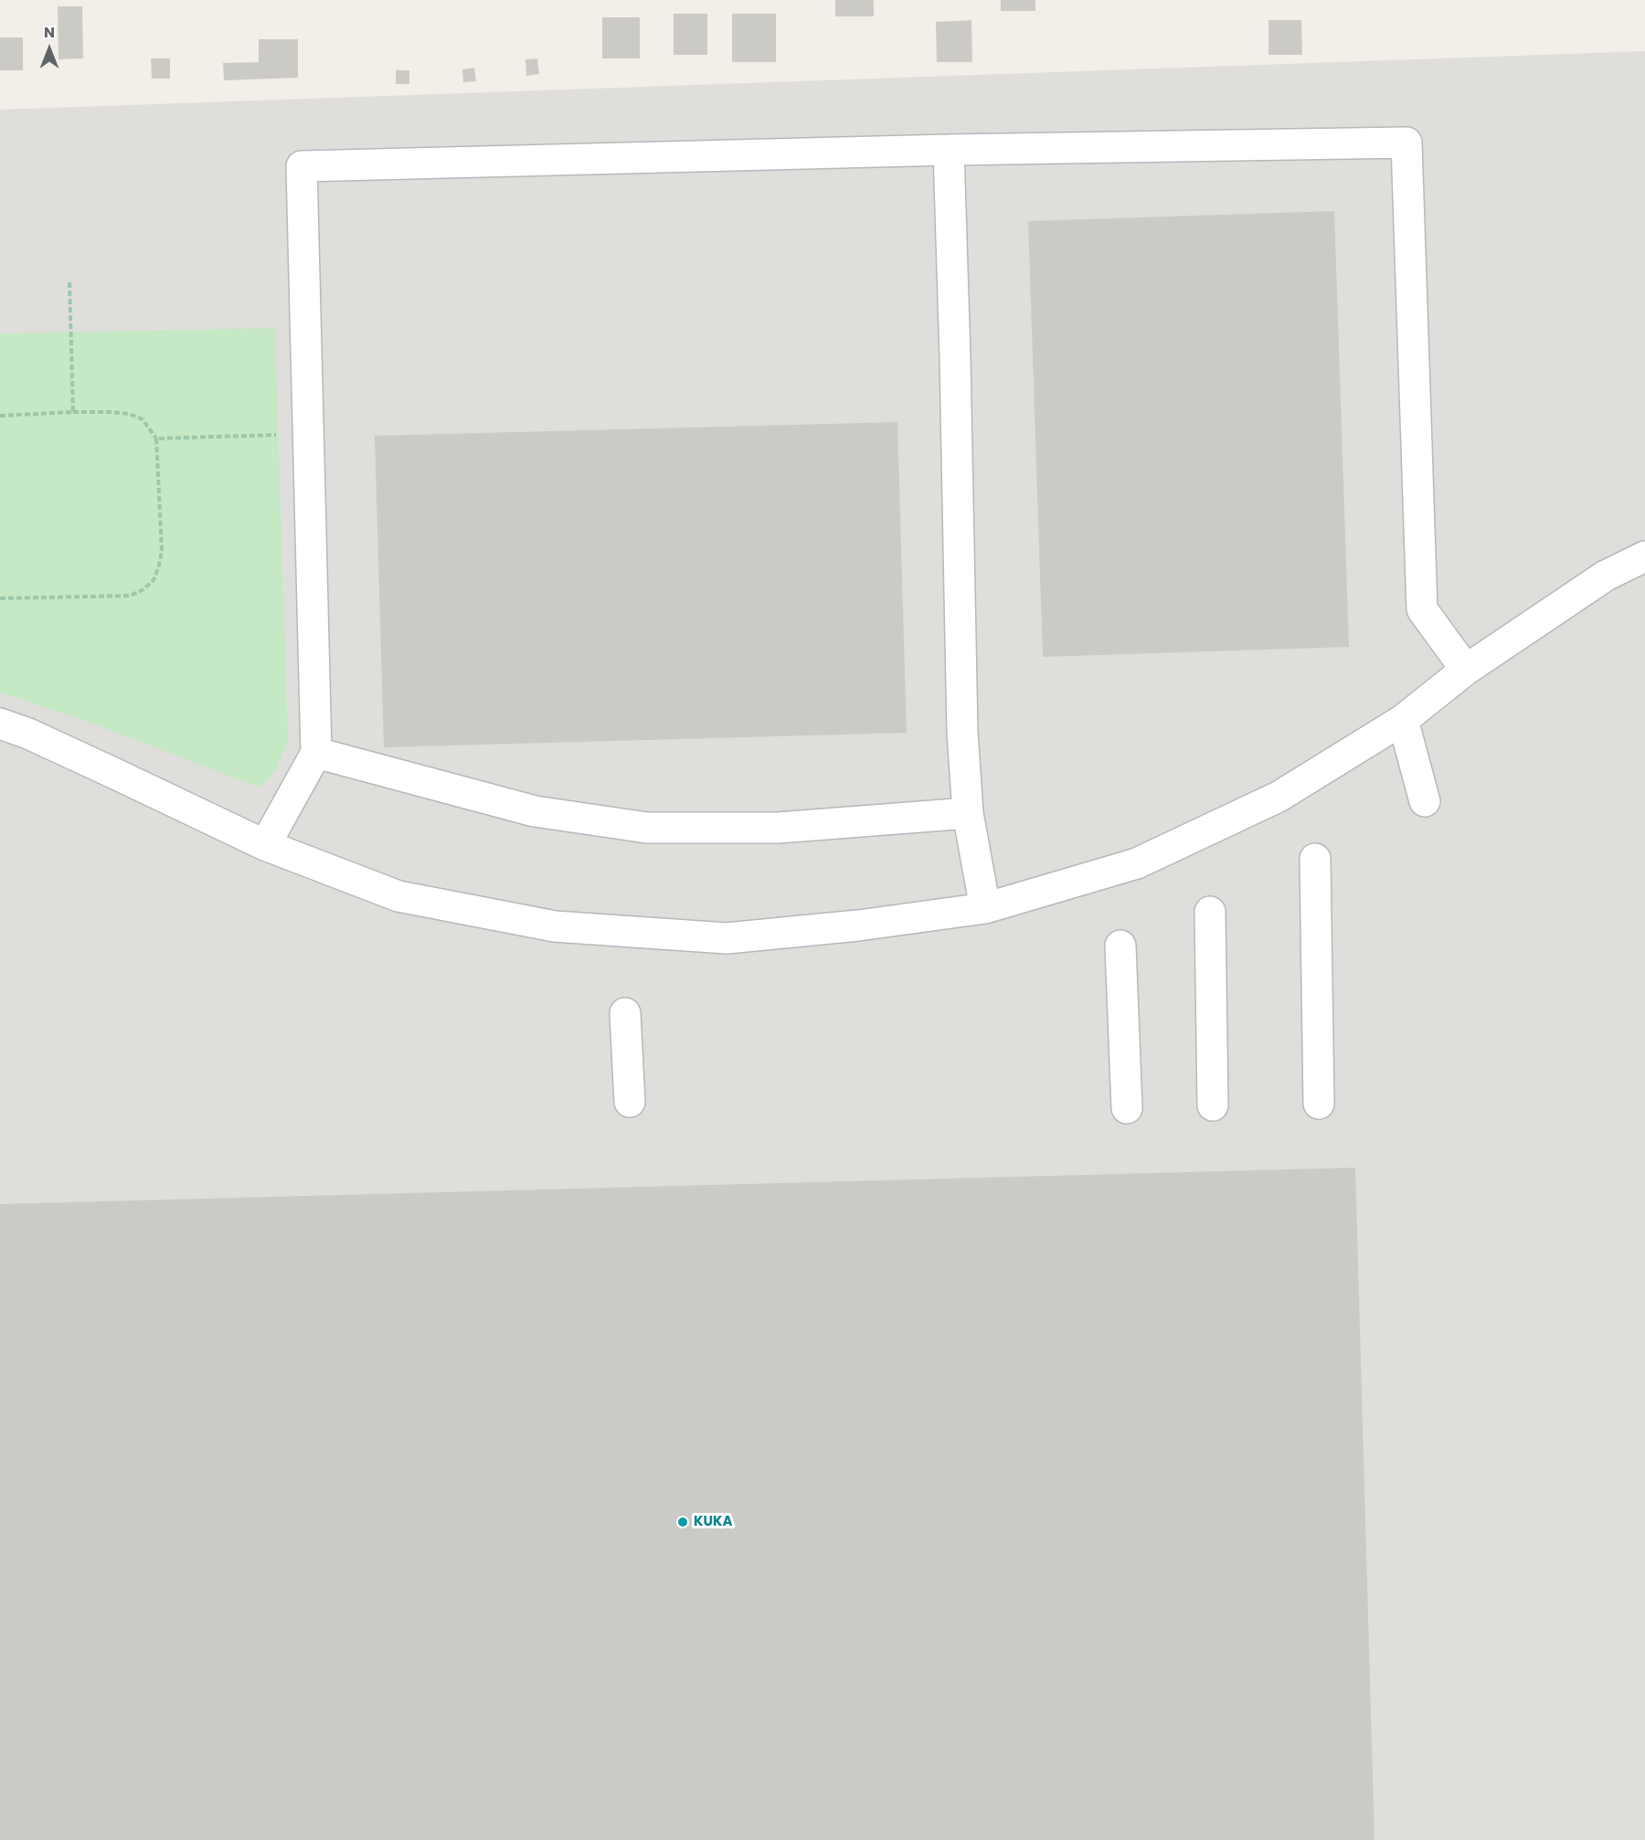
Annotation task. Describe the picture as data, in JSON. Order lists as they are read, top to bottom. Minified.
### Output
{"places":["KUKA"],"north":"top"}
